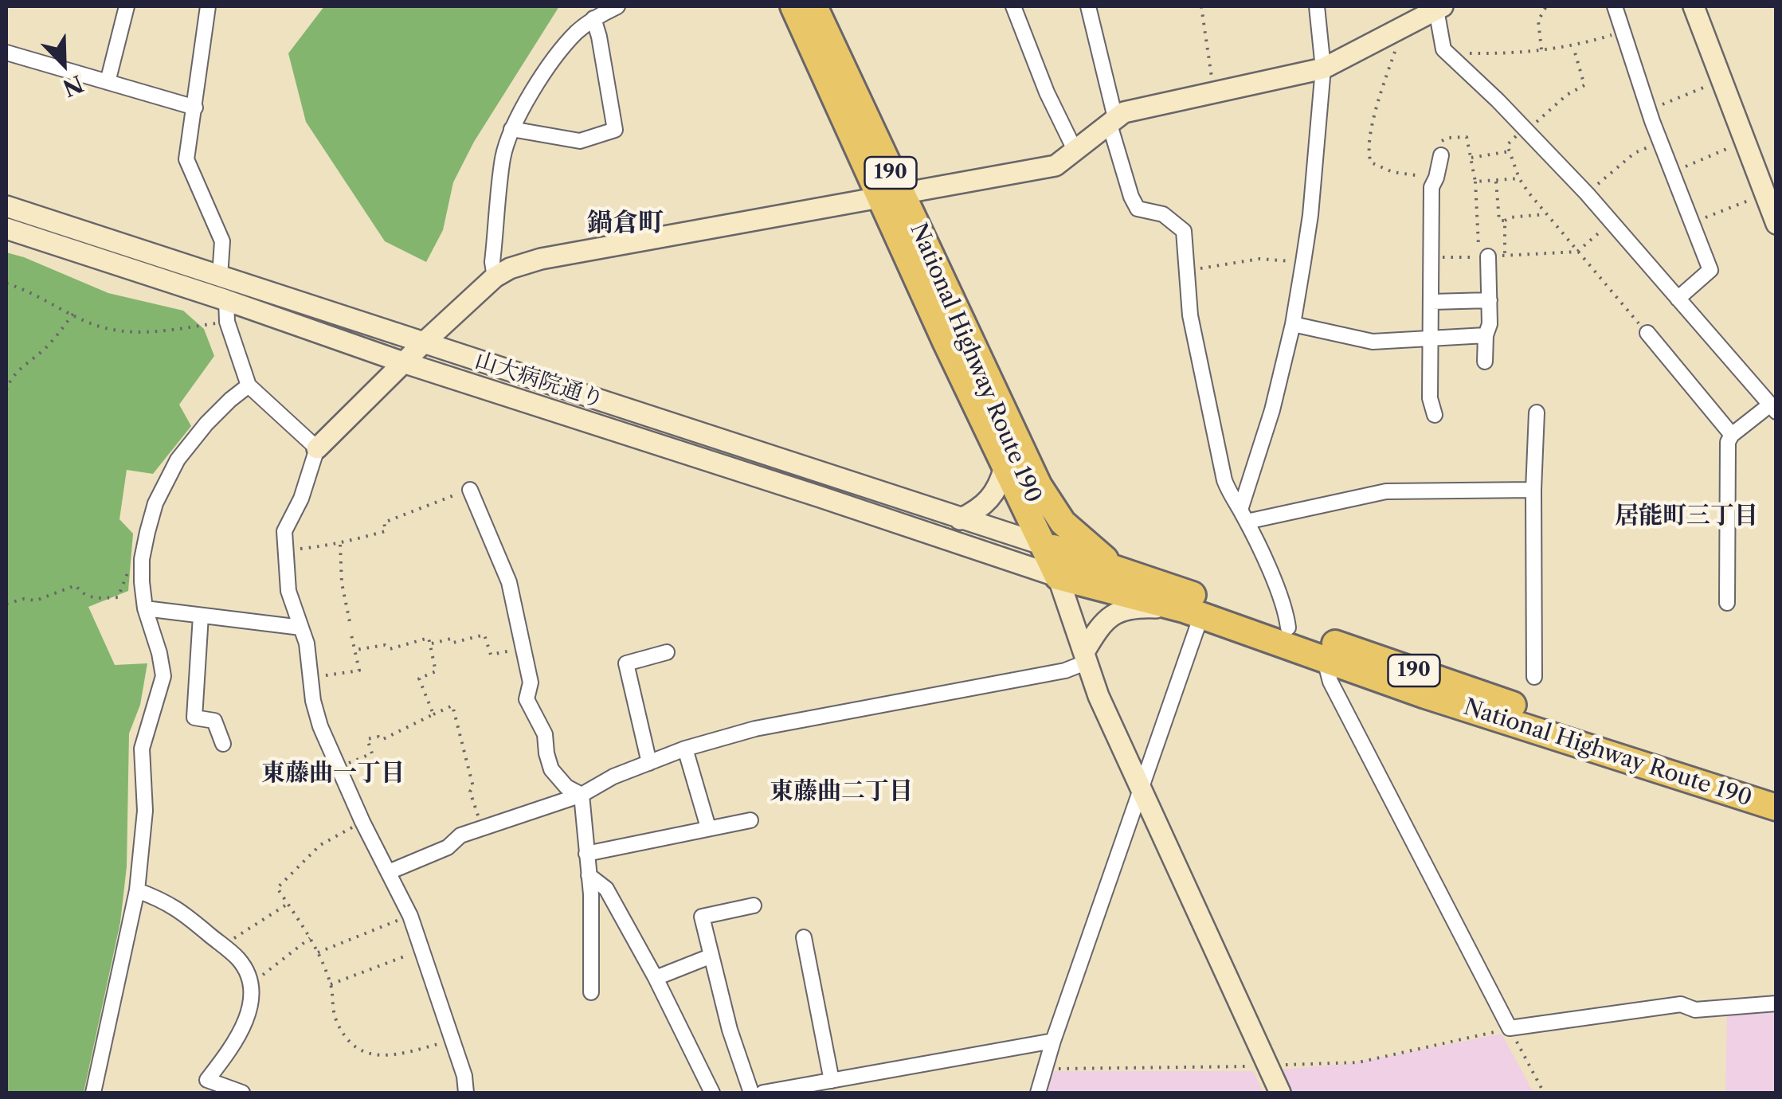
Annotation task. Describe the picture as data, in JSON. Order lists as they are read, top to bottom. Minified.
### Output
{"streets":{"highway":["190","National Highway Route 190"],"street":["山大病院通り"]},"crossings":[["190","National Highway Route 190"],["190","山大病院通り"],["National Highway Route 190","山大病院通り"]],"districts":["鍋倉町","居能町三丁目","東藤曲一丁目","東藤曲二丁目"],"north":"bottom right"}
